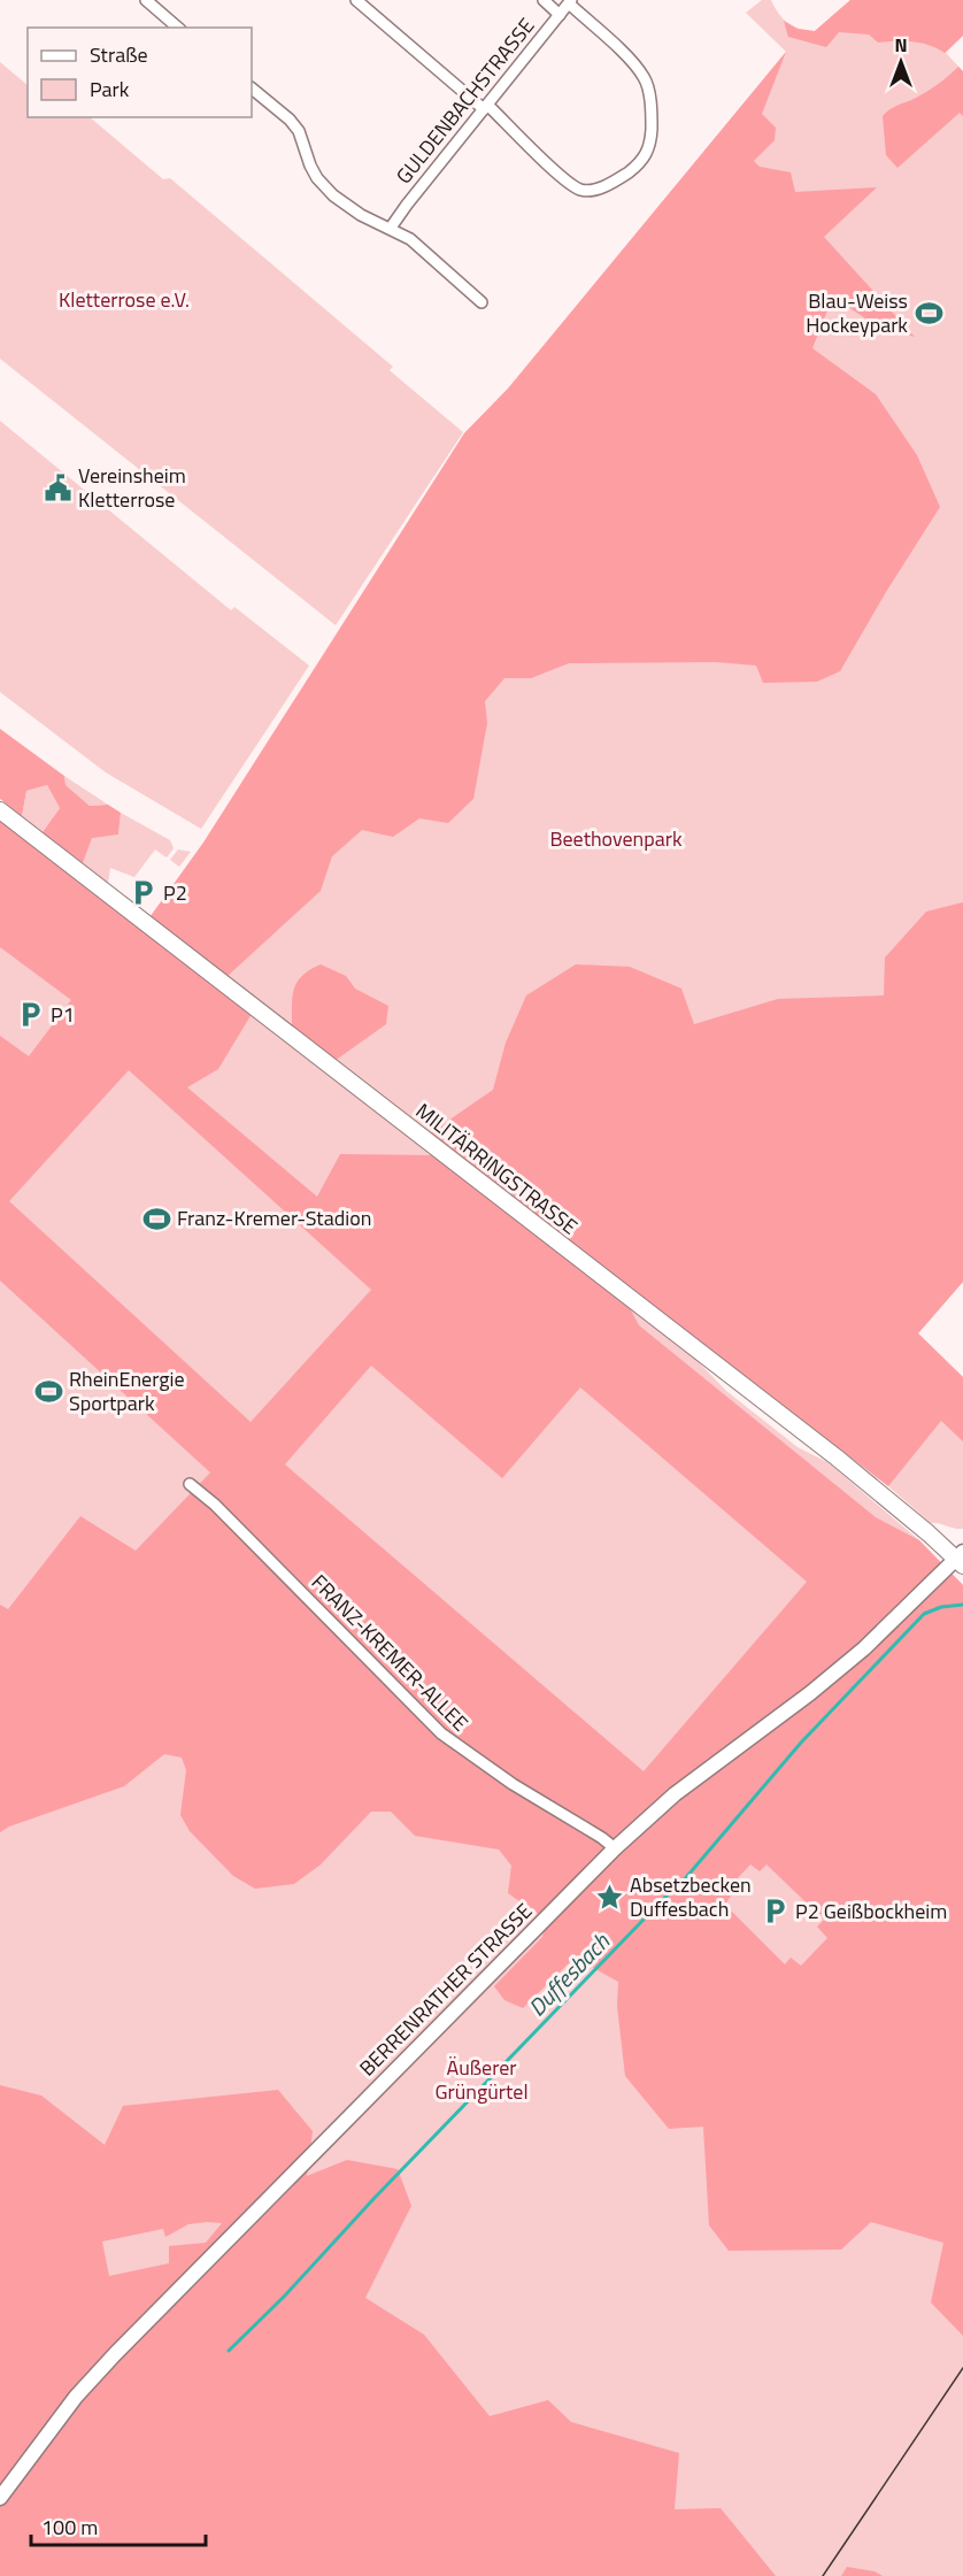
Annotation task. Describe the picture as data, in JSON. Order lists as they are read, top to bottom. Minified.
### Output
{"streets":{"main road":["MILITÄRRINGSTRASSE"],"street":["GULDENBACHSTRASSE","FRANZ-KREMER-ALLEE","BERRENRATHER STRASSE"]},"crossings":[["MILITÄRRINGSTRASSE","BERRENRATHER STRASSE"],["FRANZ-KREMER-ALLEE","BERRENRATHER STRASSE"]],"water":["Duffesbach"],"parks":["Kletterrose e.V.","Beethovenpark","Äußerer Grüngürtel"],"places":{"sports":["Blau-Weiss Hockeypark","Franz-Kremer-Stadion","RheinEnergie Sportpark"],"public building":["Vereinsheim Kletterrose"],"parking":["P2","P1","P2 Geißbockheim"],"place":["Absetzbecken Duffesbach"]},"legend":["Straße","Park"],"scale_bar":"100 m","north":"top"}
